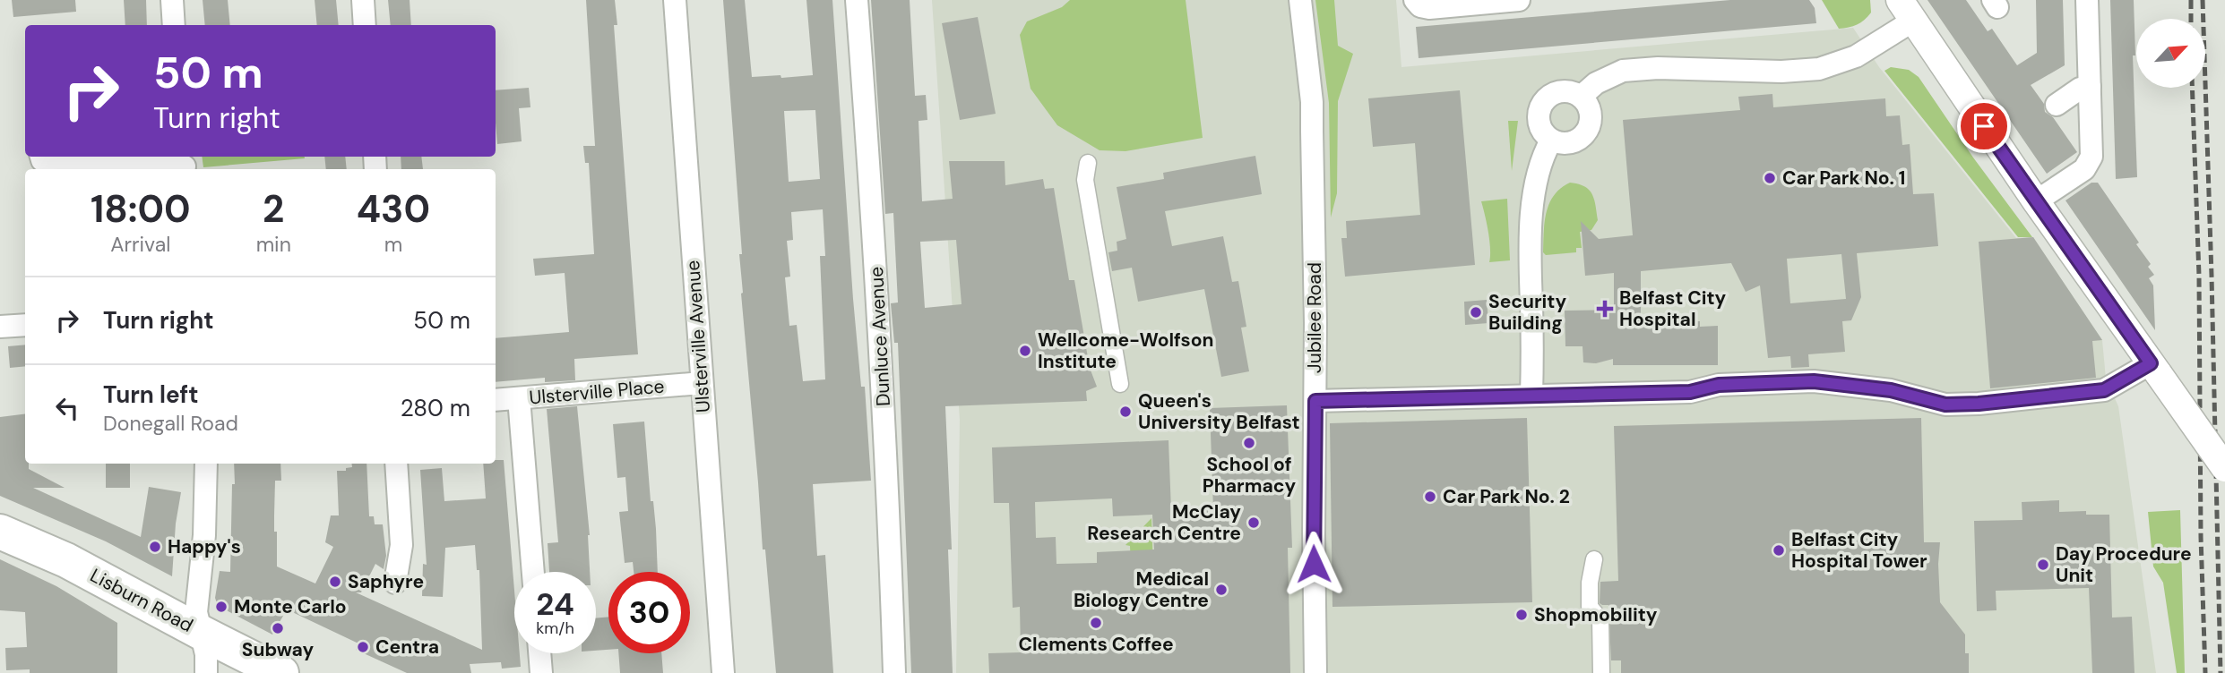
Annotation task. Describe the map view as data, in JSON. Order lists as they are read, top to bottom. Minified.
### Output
{"streets":{"main road":["Lisburn Road"],"street":["Jubilee Road","Ulsterville Avenue","Dunluce Avenue","Ulsterville Place"]},"crossings":[["Ulsterville Avenue","Ulsterville Place"]],"places":{"other":["Car Park No. 1","Security Building","Wellcome-Wolfson Institute","Queen's University Belfast","School of Pharmacy","Car Park No. 2","McClay Research Centre","Happy's","Belfast City Hospital Tower","Day Procedure Unit","Saphyre","Medical Biology Centre","Monte Carlo","Shopmobility","Clements Coffee","Subway","Centra"],"health":["Belfast City Hospital"]},"north":"top right","page":{"turn":["50 m","Turn right"],"eta":["18:00","Arrival","2","min","430","m"],"list":[{"name":"Turn right","value":"50 m"},{"name":"Turn left","note":"Donegall Road","value":"280 m"}],"speed":"24 km/h","limit":"30"}}
